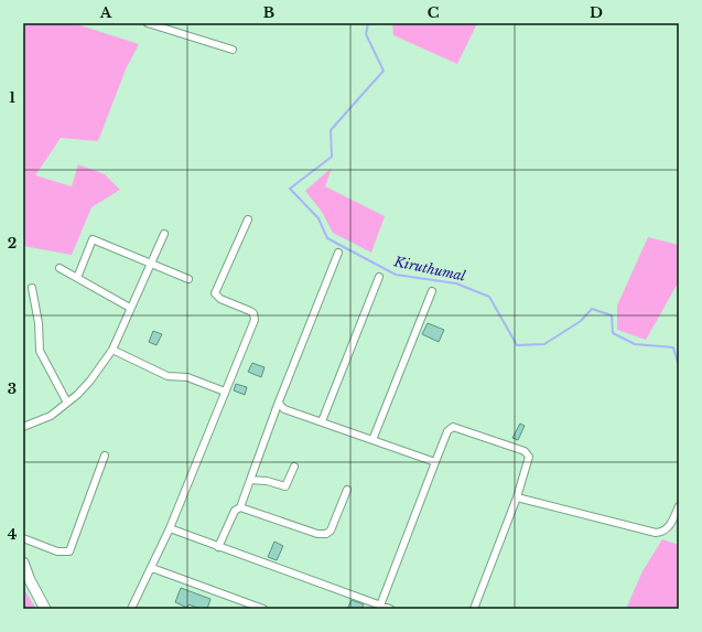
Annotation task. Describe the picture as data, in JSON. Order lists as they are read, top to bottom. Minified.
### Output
{"water":["Kiruthumal"],"grid":{"columns":["A","B","C","D"],"rows":["1","2","3","4"]}}
